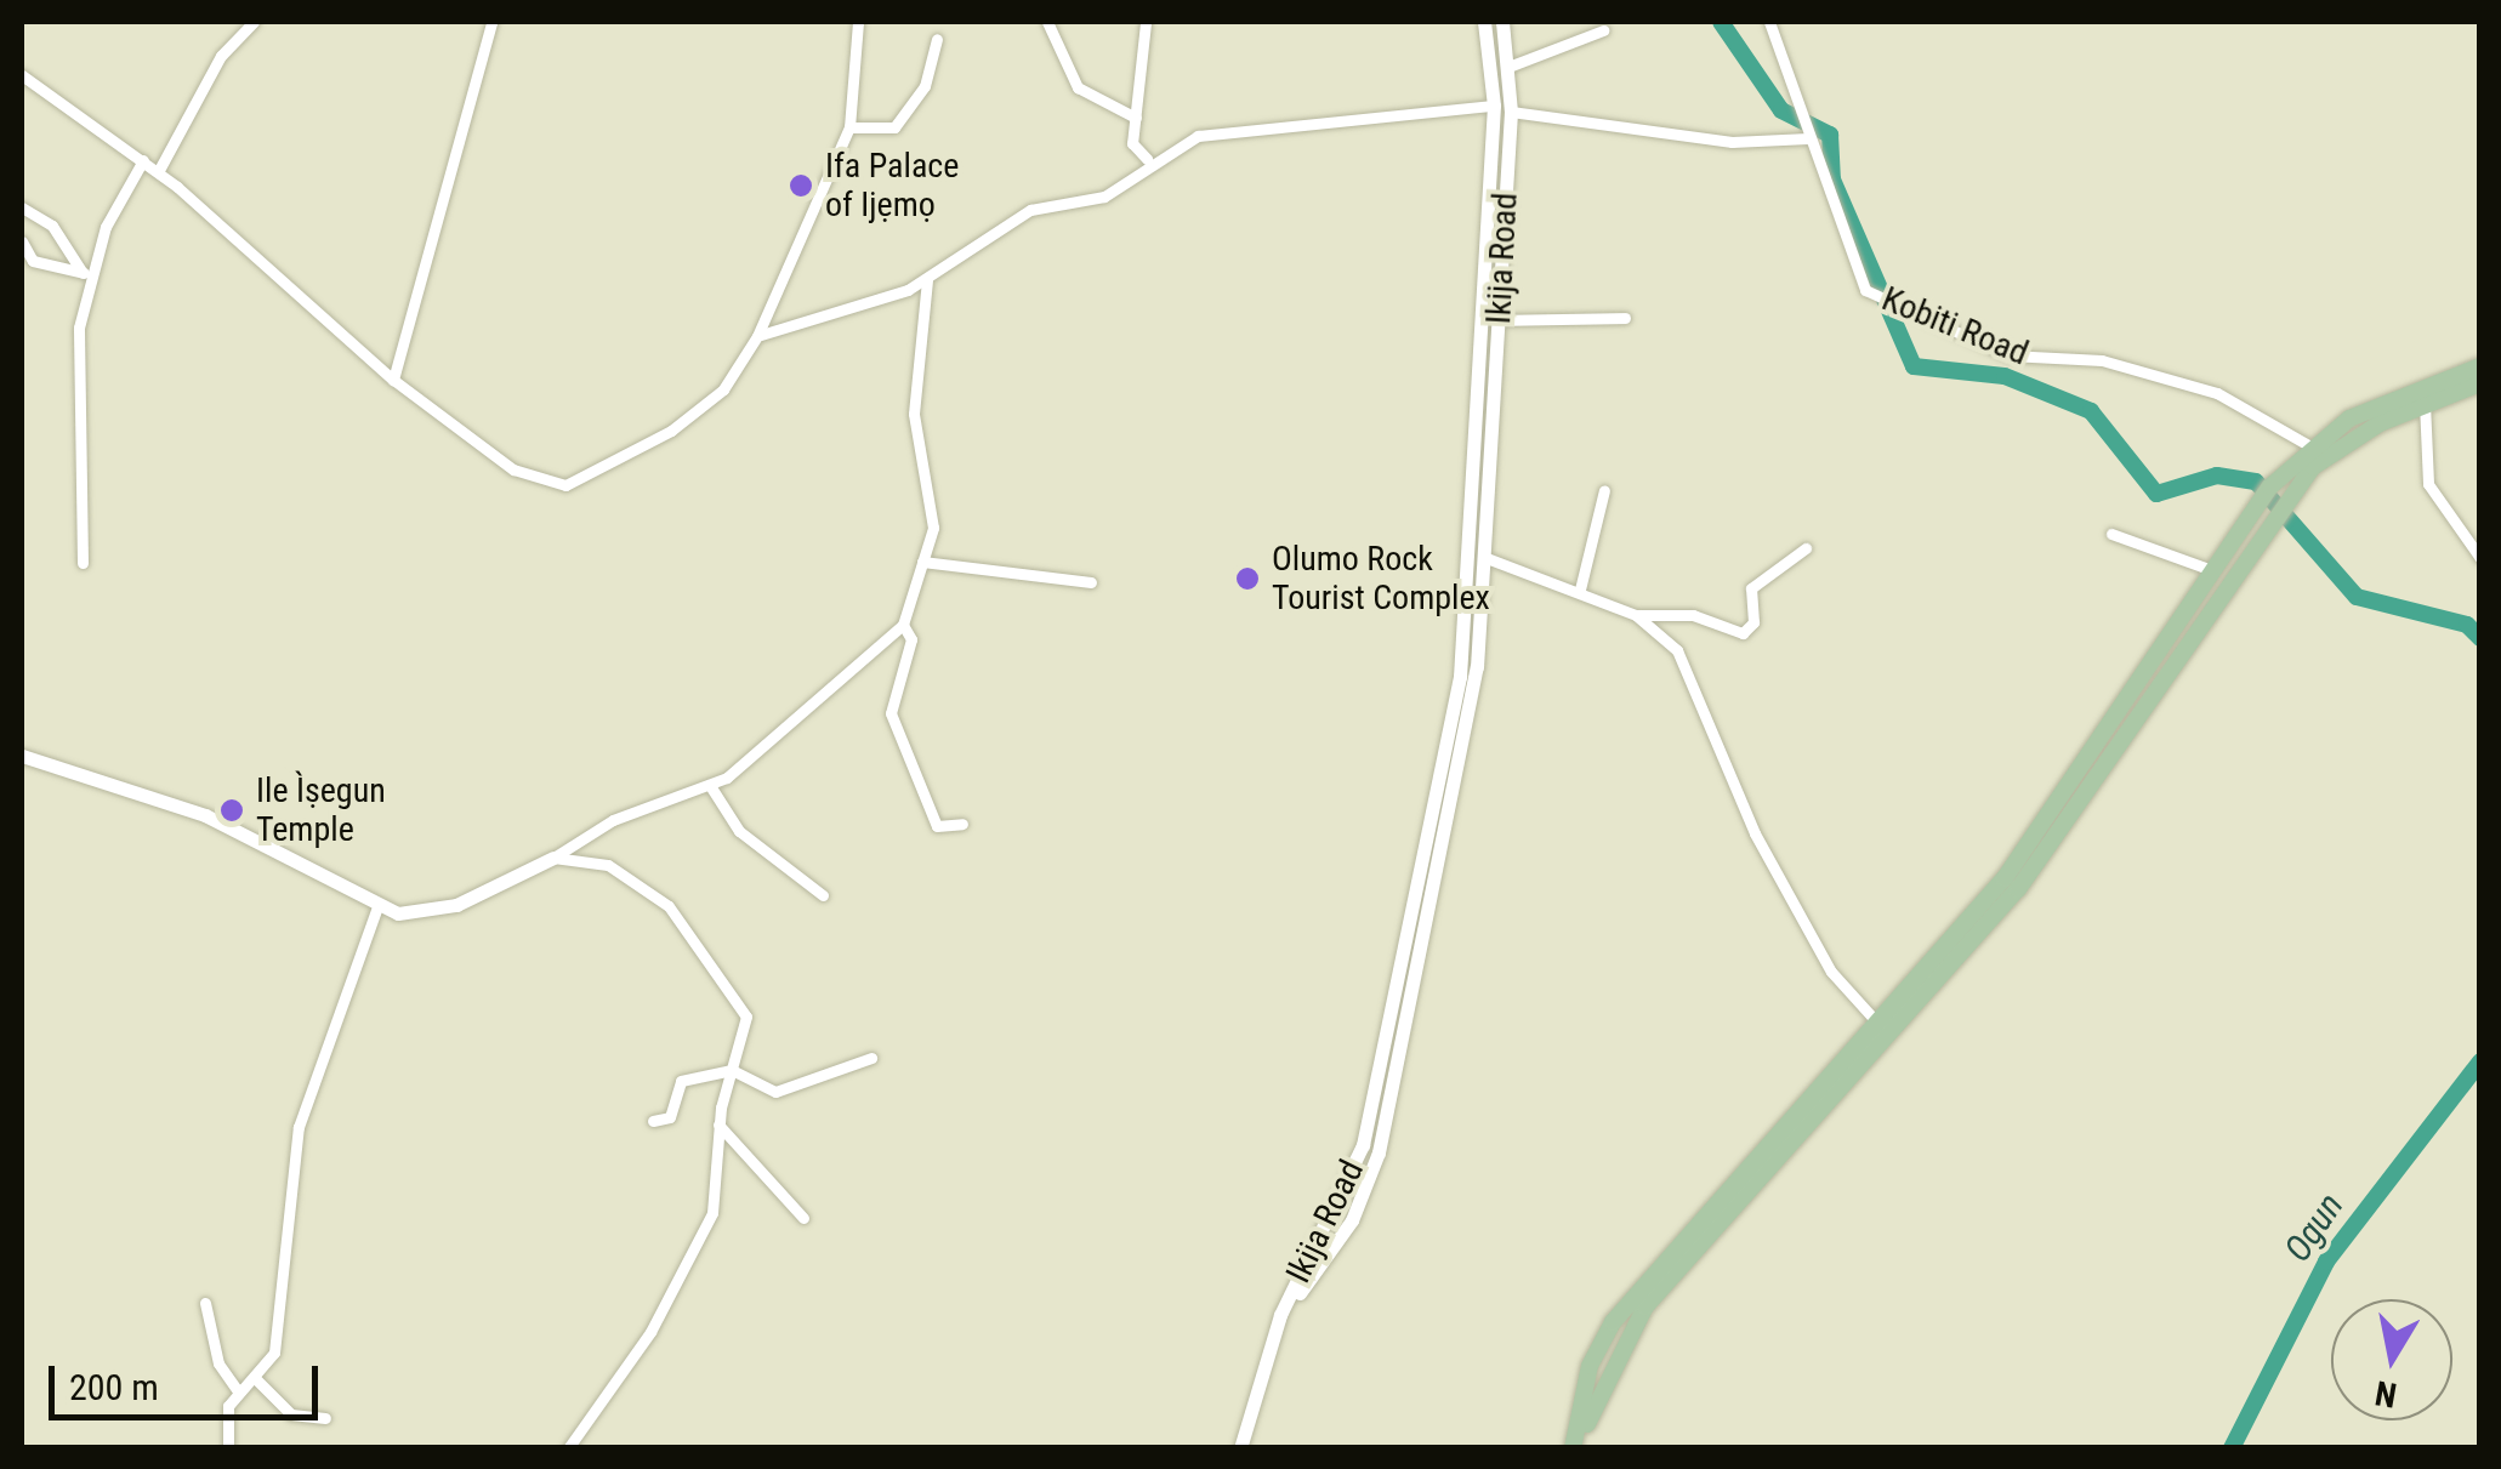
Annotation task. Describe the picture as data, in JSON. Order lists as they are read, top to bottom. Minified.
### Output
{"streets":{"street":["Ikija Road","Kobiti Road"]},"water":["Ogun"],"places":["Ifa Palace of Ijẹmọ","Olumo Rock Tourist Complex","Ile Ìṣegun Temple"],"scale_bar":"200 m","north":"bottom"}
